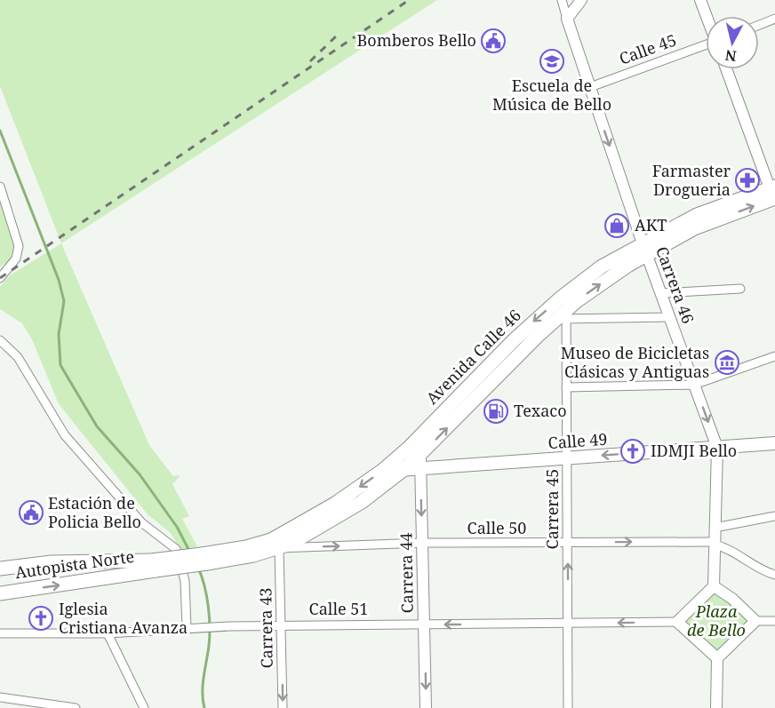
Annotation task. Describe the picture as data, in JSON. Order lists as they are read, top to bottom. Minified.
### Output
{"streets":{"main road":["Avenida Calle 46","Calle 49","Autopista Norte"],"street":["Calle 45","Carrera 46","Carrera 45","Calle 50","Carrera 44","Calle 51","Carrera 43"]},"crossings":[["Calle 45","Carrera 46"],["Carrera 46","Avenida Calle 46"],["Carrera 46","Calle 49"],["Carrera 46","Calle 50"],["Avenida Calle 46","Calle 49"],["Avenida Calle 46","Carrera 45"],["Avenida Calle 46","Calle 50"],["Avenida Calle 46","Carrera 44"],["Avenida Calle 46","Carrera 43"],["Calle 49","Carrera 45"],["Calle 49","Carrera 44"],["Carrera 45","Calle 50"],["Carrera 45","Calle 51"],["Calle 50","Carrera 44"],["Calle 50","Carrera 43"],["Carrera 44","Calle 51"],["Calle 51","Carrera 43"]],"one_way":["Carrera 46","Calle 49","Calle 50","Carrera 44","Calle 51","Carrera 43"],"parks":["Plaza de Bello"],"places":{"public building":["Bomberos Bello","Estación de Policia Bello"],"school or university":["Escuela de Música de Bello"],"pharmacy":["Farmaster Drogueria"],"shop":["AKT"],"museum":["Museo de Bicicletas Clásicas y Antiguas"],"fuel station":["Texaco"],"church":["IDMJI Bello","Iglesia Cristiana Avanza"]},"north":"bottom"}
